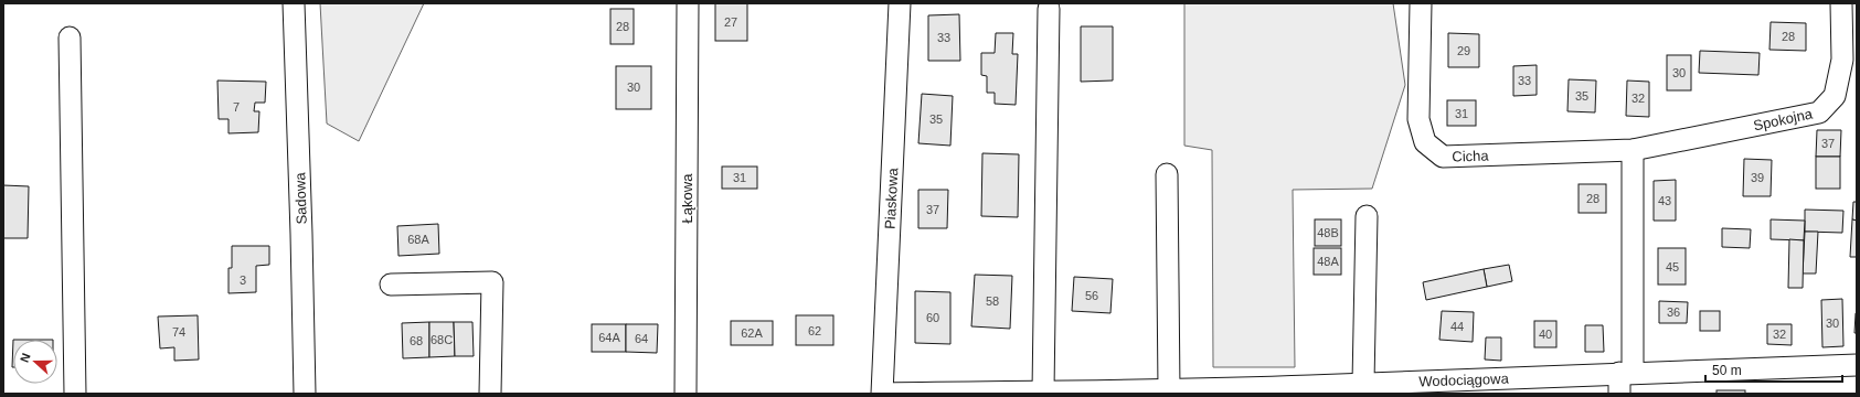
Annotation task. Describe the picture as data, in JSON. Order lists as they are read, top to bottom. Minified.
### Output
{"streets":{"street":["Spokojna","Cicha","Sadowa","Łąkowa","Piaskowa","Wodociągowa"]},"crossings":[["Spokojna","Cicha"],["Piaskowa","Wodociągowa"]],"house_numbers":["27","28","28","33","29","30","33","30","35","32","7","31","35","37","31","39","28","43","37","48B","68A","48A","45","3","56","58","36","60","30","44","62","74","62A","40","32","64A","64","68C","68"],"scale_bar":"50 m","north":"left"}
